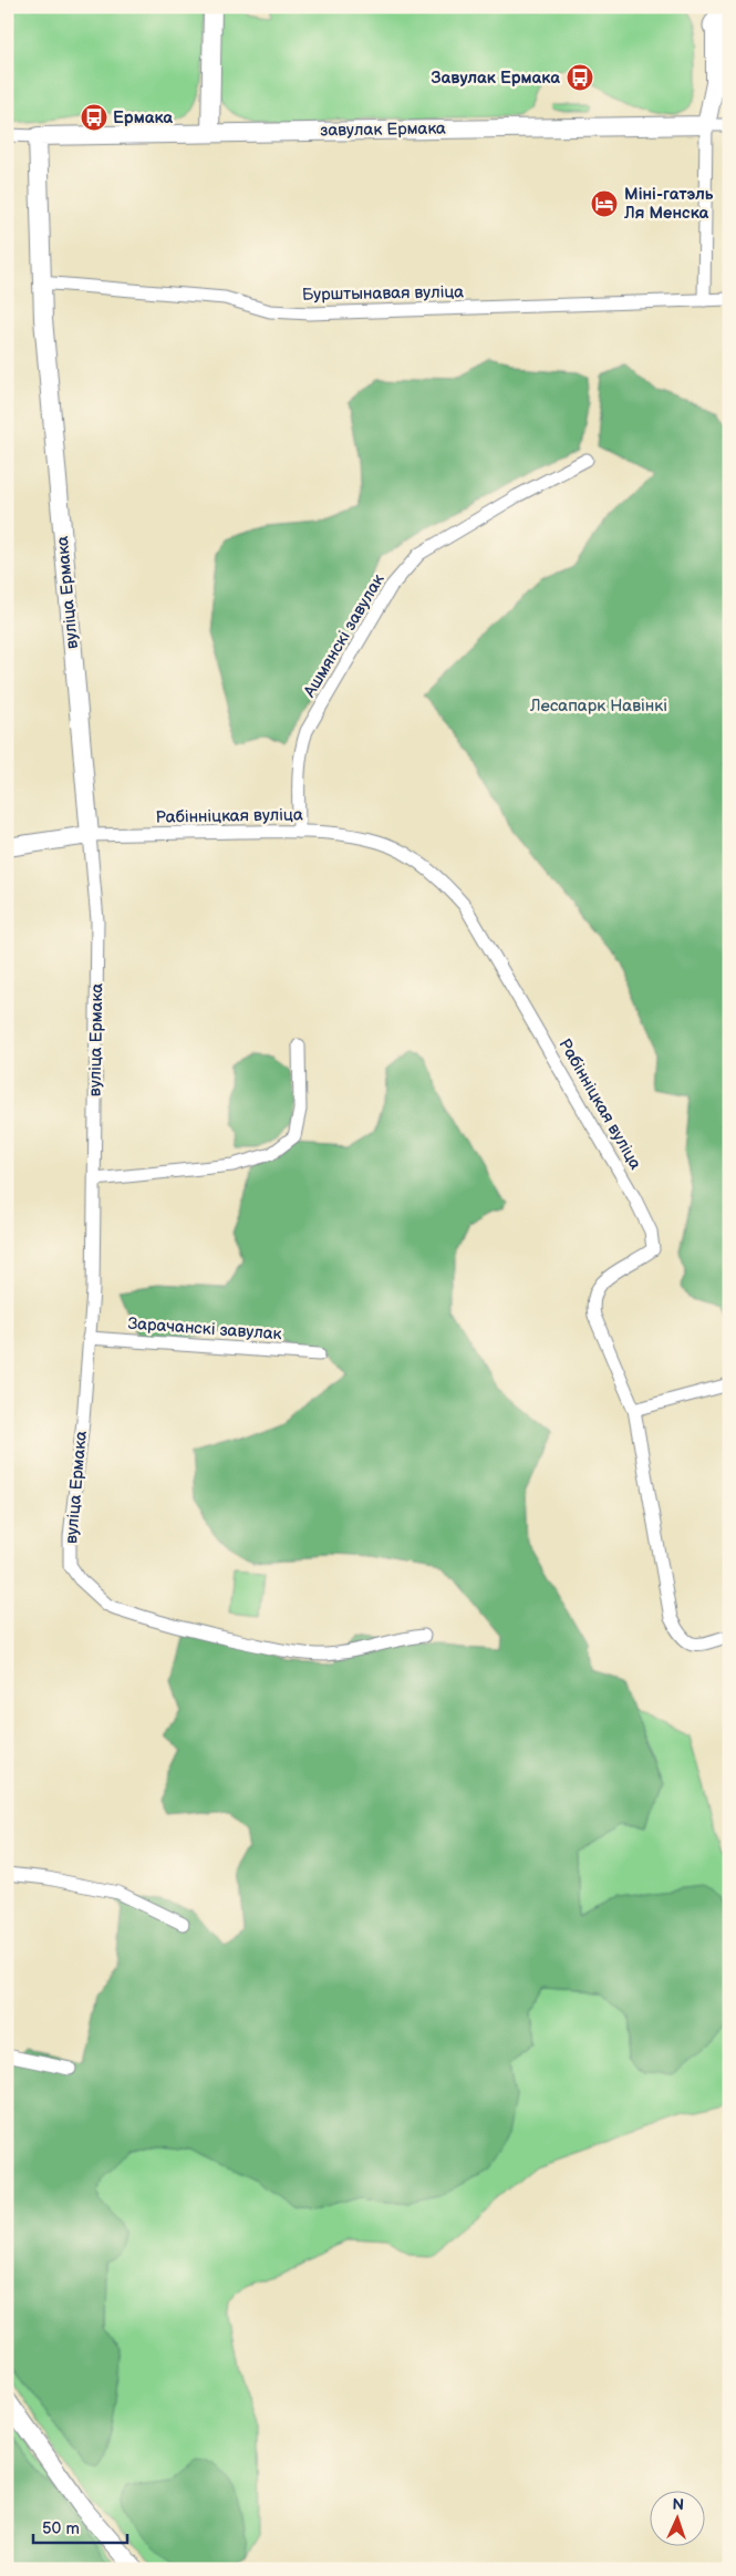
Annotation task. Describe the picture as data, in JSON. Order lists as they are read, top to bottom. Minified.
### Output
{"streets":{"street":["завулак Ермака","Бурштынавая вуліца","вуліца Ермака","Ашмянскі завулак","Рабінніцкая вуліца","Зарачанскі завулак"]},"crossings":[["завулак Ермака","вуліца Ермака"],["Бурштынавая вуліца","вуліца Ермака"],["вуліца Ермака","Рабінніцкая вуліца"],["вуліца Ермака","Зарачанскі завулак"],["Ашмянскі завулак","Рабінніцкая вуліца"]],"parks":["Лесапарк Навінкі"],"places":{"bus stop":["Завулак Ермака","Ермака"],"hotel":["Міні-гатэль Ля Менска"]},"scale_bar":"50 m","north":"top"}
